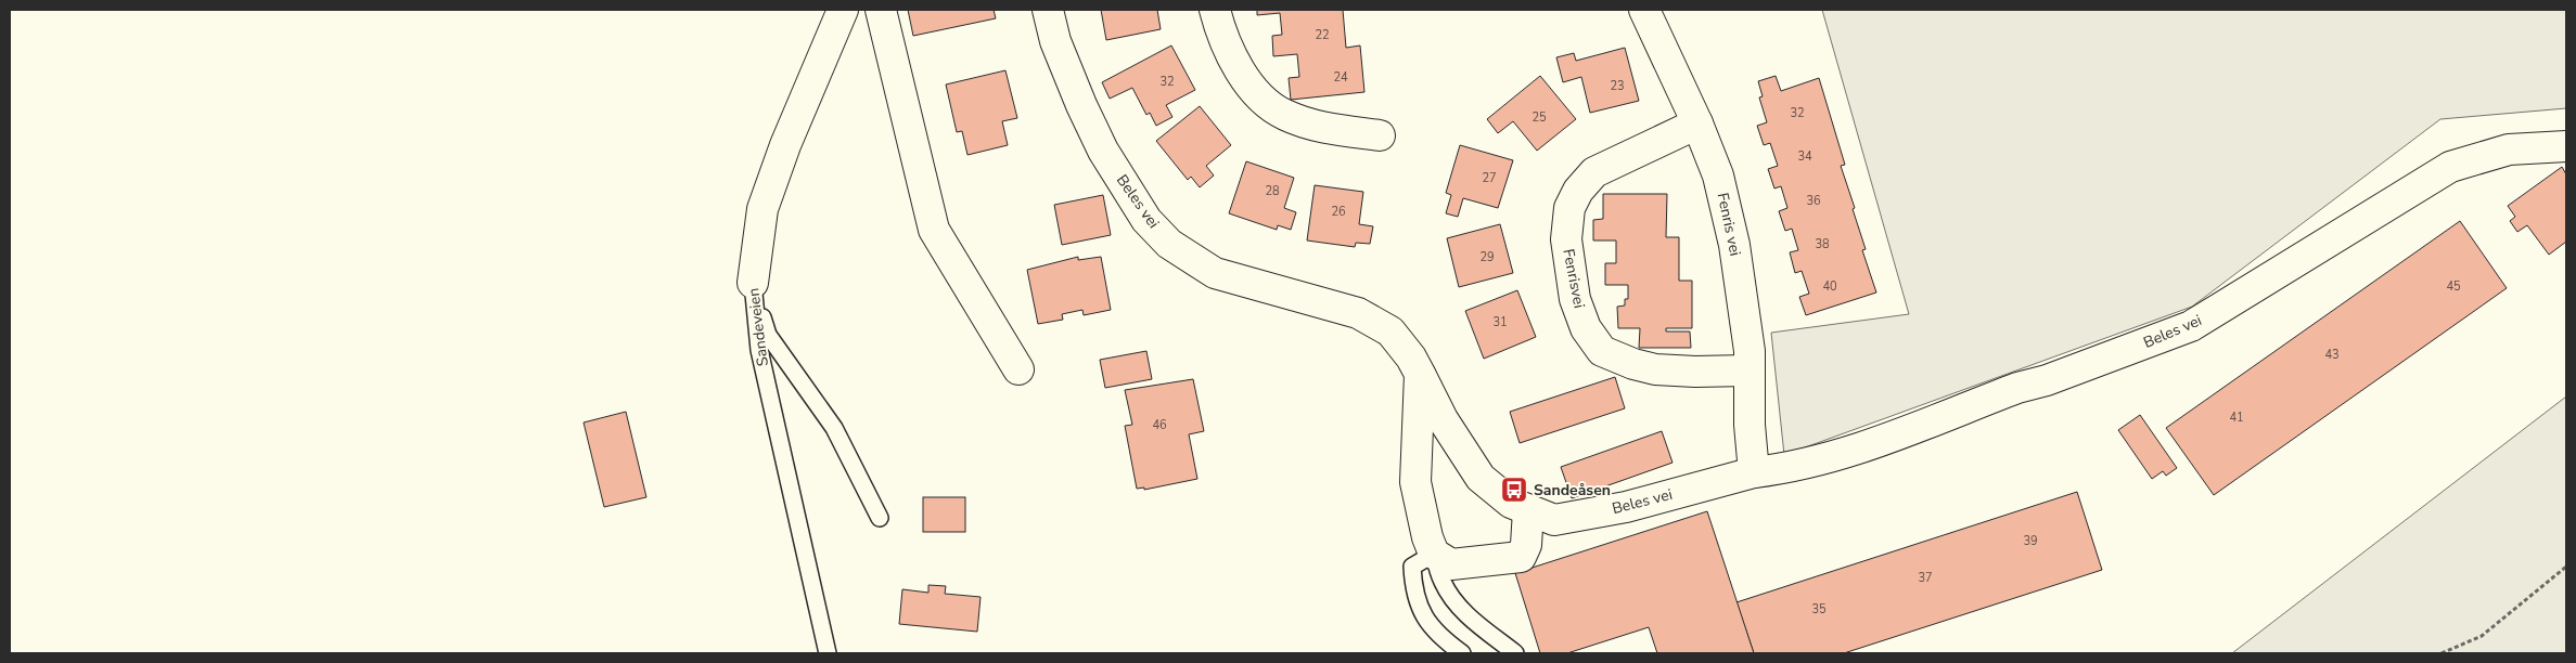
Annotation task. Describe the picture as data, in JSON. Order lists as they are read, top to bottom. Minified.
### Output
{"streets":{"street":["Beles vei","Fenris vei","Fenrisvei","Sandeveien"]},"crossings":[["Beles vei","Fenris vei"],["Fenris vei","Fenrisvei"]],"places":{"bus stop":["Sandeåsen"]},"house_numbers":["22","24","32","23","32","25","34","27","28","36","26","38","29","40","45","31","43","41","46","39","37","35"]}
